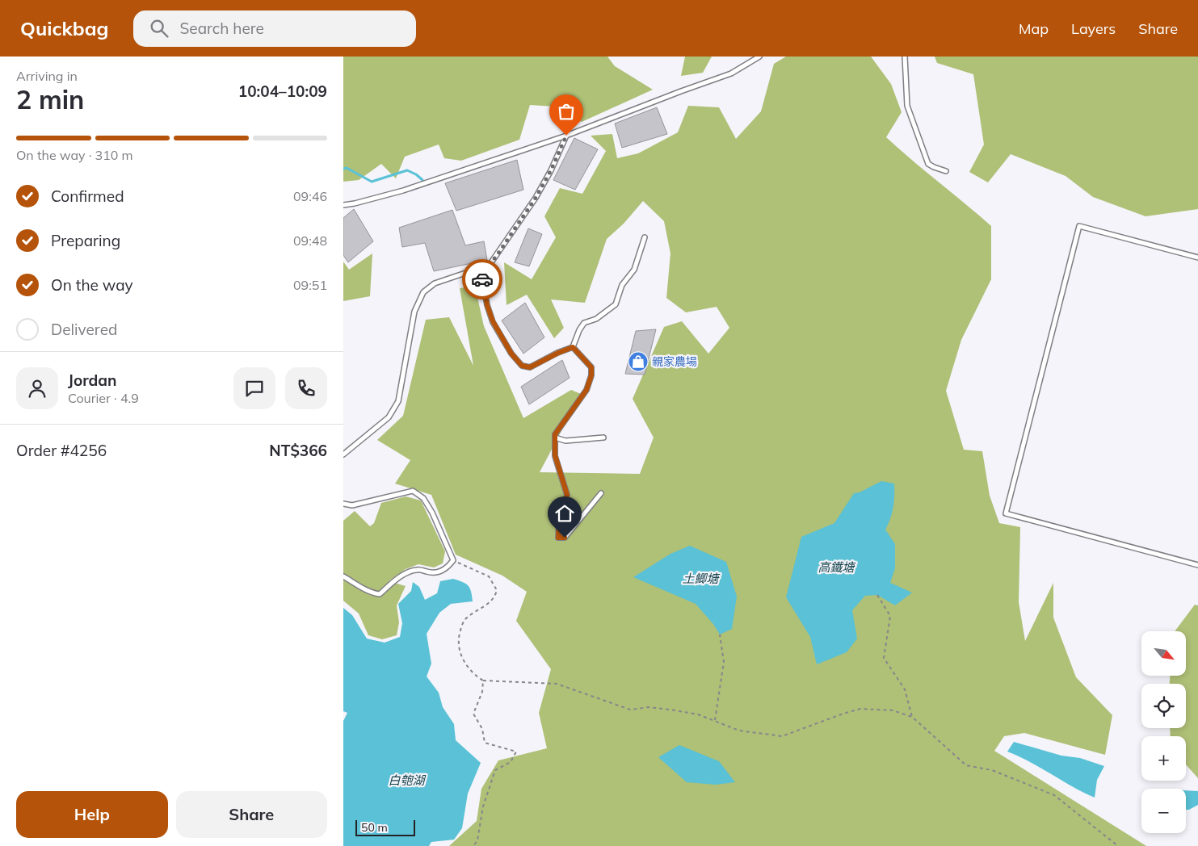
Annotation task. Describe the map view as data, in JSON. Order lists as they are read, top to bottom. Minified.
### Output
{"water":["高鐵塘","土鯽塘","白匏湖"],"places":{"shop":["親家農場"]},"scale_bar":"50 m","north":"bottom right","page":{"header":"Quickbag","search":"Search here","nav":["Map","Layers","Share"],"heading":["2 min","Arriving in","10:04–10:09"],"panel":["Jordan","Courier · 4.9","Order #4256","NT$366"],"bar":"On the way · 310 m","list":[["Confirmed","09:46"],["Preparing","09:48"],["On the way","09:51"],"Delivered"],"map_buttons":["+","−"],"buttons":["Help","Share"],"scale":"50 m"}}
